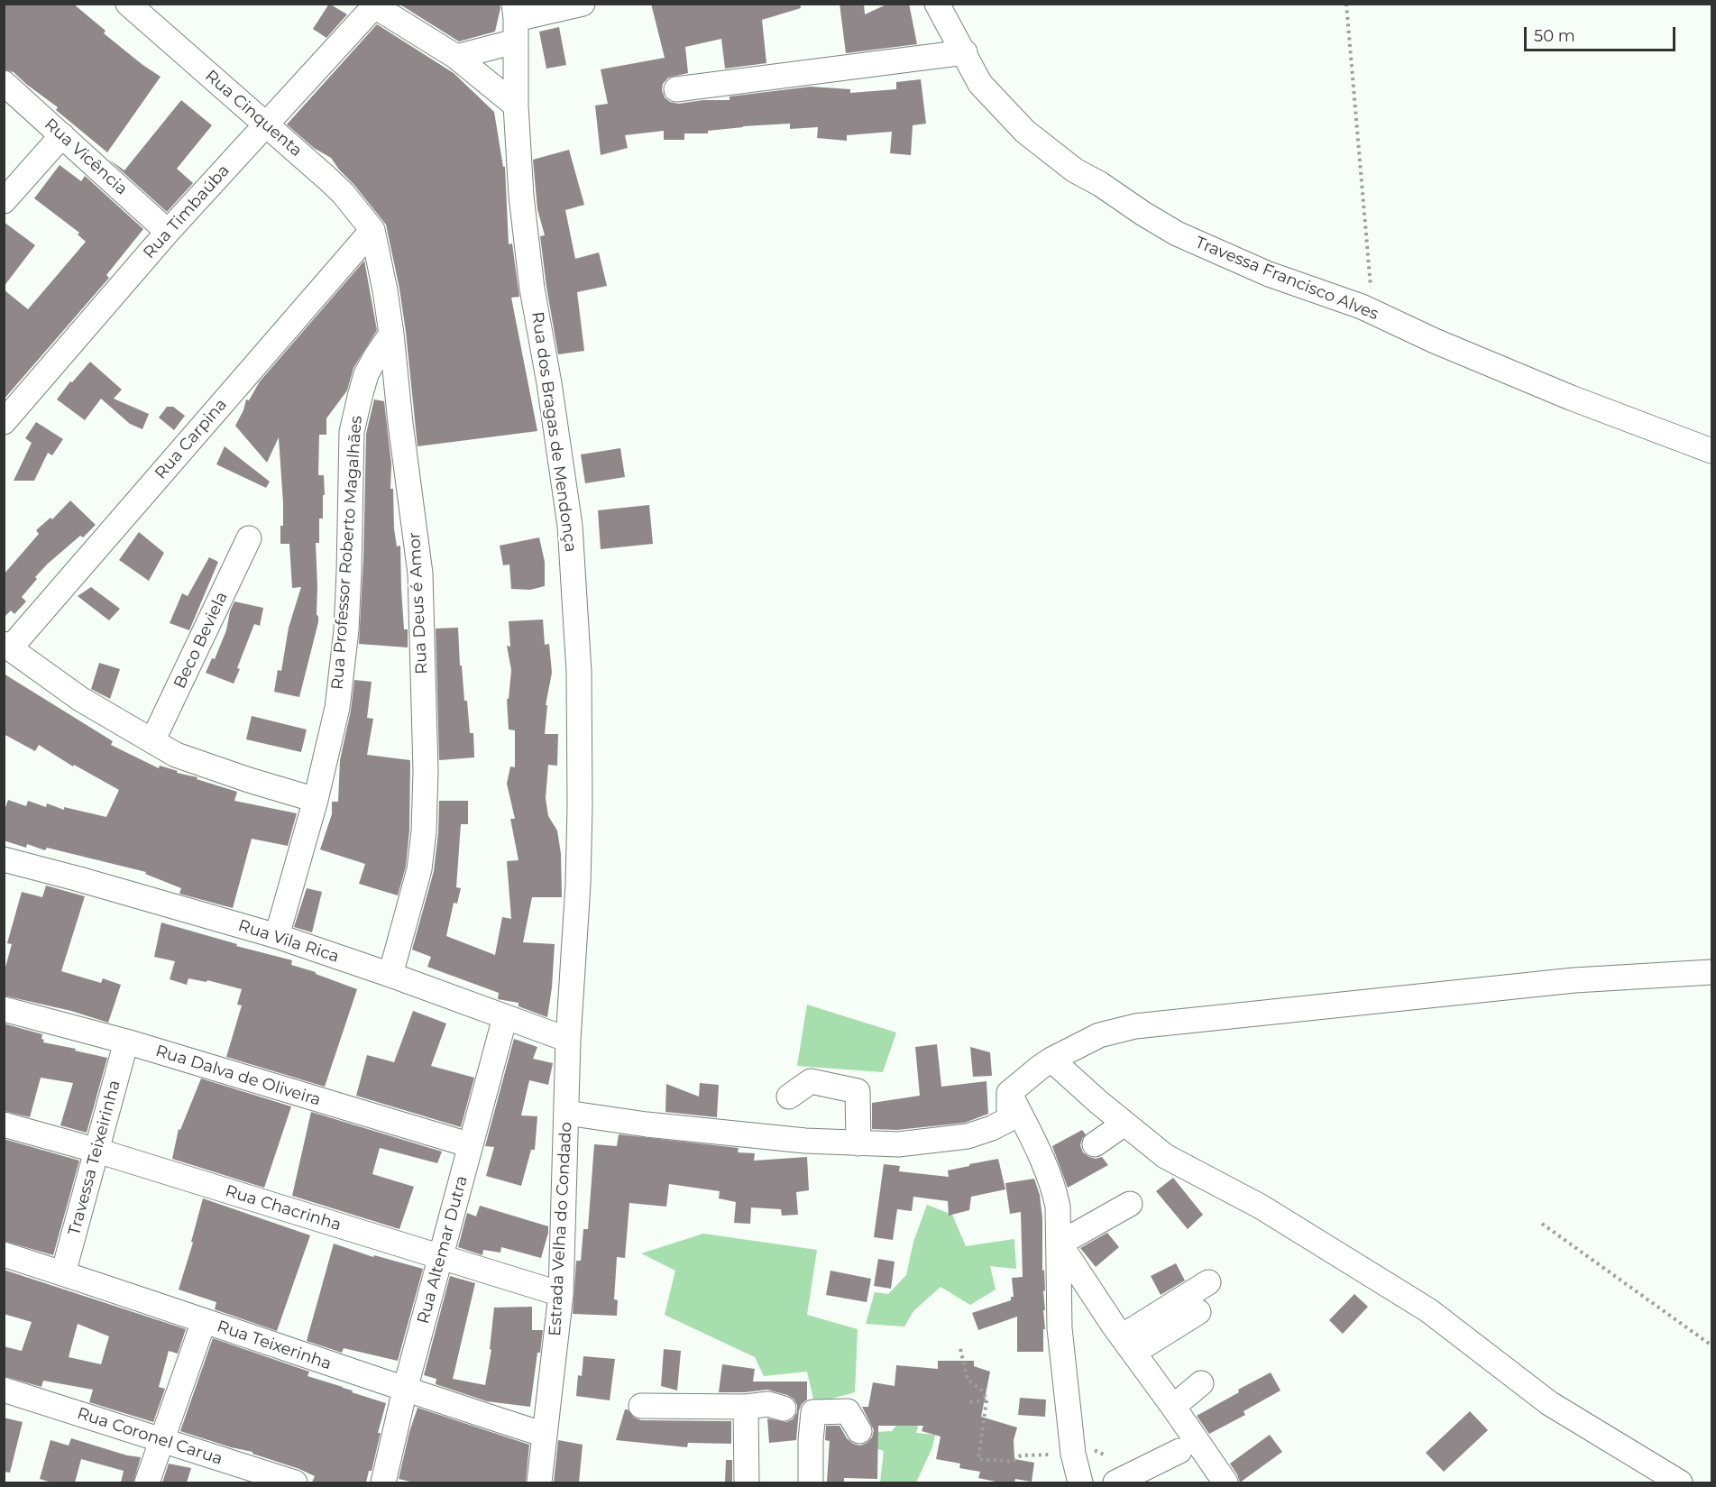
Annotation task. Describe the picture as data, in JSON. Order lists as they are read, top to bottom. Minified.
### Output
{"streets":{"street":["Rua Cinquenta","Rua Vicência","Rua Timbaúba","Travessa Francisco Alves","Rua dos Bragas de Mendonça","Rua Carpina","Rua Professor Roberto Magalhães","Rua Deus é Amor","Beco Beviela","Rua Vila Rica","Rua Dalva de Oliveira","Travessa Teixeirinha","Rua Chacrinha","Estrada Velha do Condado","Rua Altemar Dutra","Rua Teixerinha","Rua Coronel Carua"]},"crossings":[["Rua Cinquenta","Rua Timbaúba"],["Rua Cinquenta","Rua Carpina"],["Rua Cinquenta","Rua Deus é Amor"],["Rua Vicência","Rua Timbaúba"],["Rua dos Bragas de Mendonça","Rua Vila Rica"],["Rua dos Bragas de Mendonça","Estrada Velha do Condado"],["Rua Carpina","Rua Deus é Amor"],["Rua Professor Roberto Magalhães","Rua Deus é Amor"],["Rua Professor Roberto Magalhães","Rua Vila Rica"],["Rua Deus é Amor","Rua Vila Rica"],["Rua Vila Rica","Estrada Velha do Condado"],["Rua Vila Rica","Rua Altemar Dutra"],["Rua Dalva de Oliveira","Travessa Teixeirinha"],["Rua Dalva de Oliveira","Rua Altemar Dutra"],["Travessa Teixeirinha","Rua Chacrinha"],["Travessa Teixeirinha","Rua Teixerinha"],["Rua Chacrinha","Estrada Velha do Condado"],["Rua Chacrinha","Rua Altemar Dutra"],["Estrada Velha do Condado","Rua Teixerinha"],["Rua Altemar Dutra","Rua Teixerinha"]],"scale_bar":"50 m"}
